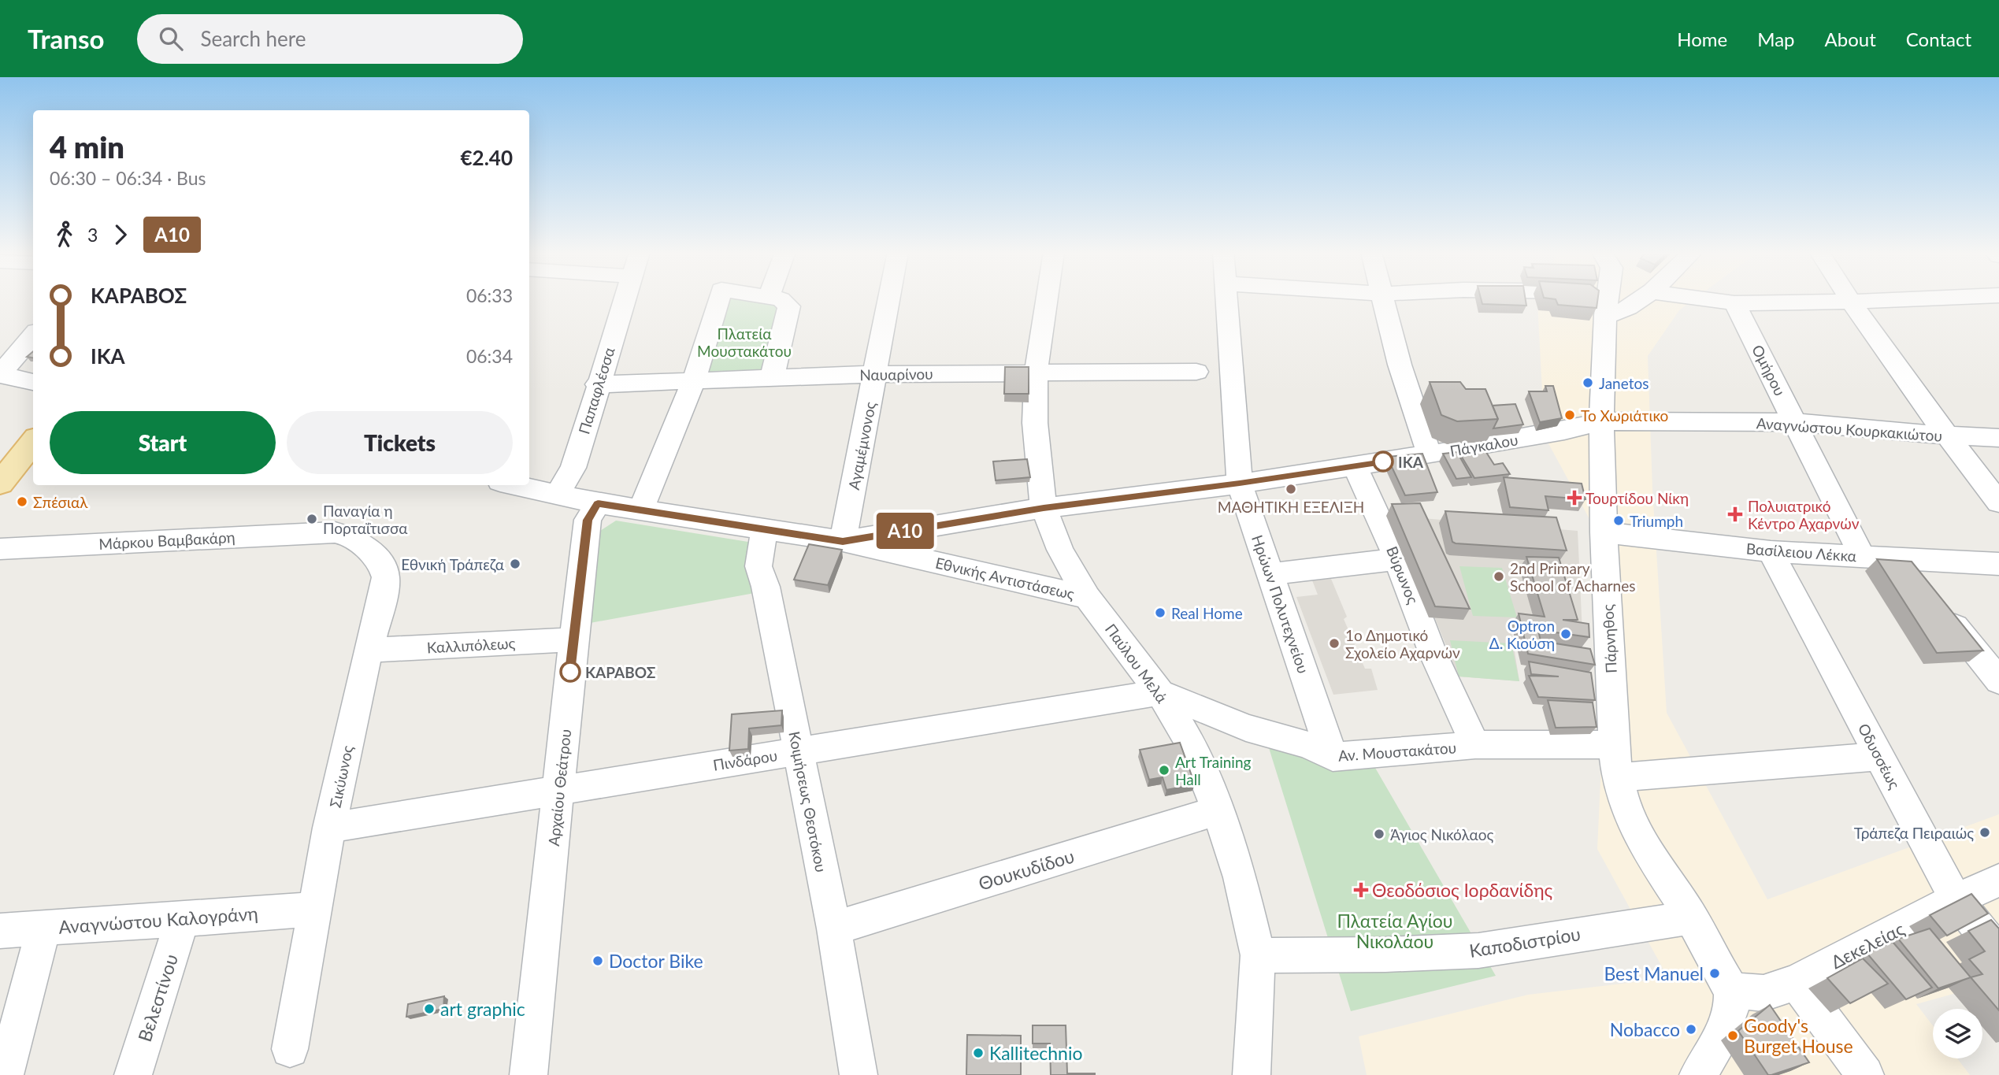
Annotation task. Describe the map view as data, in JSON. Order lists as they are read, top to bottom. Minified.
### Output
{"streets":{"street":["Ομήρου","Ναυαρίνου","Παπαφλέσσα","Αναγνώστου Κουρκακιώτου","Πάγκαλου","Αγαμέμνονος","Μάρκου Βαμβακάρη","Βασίλειου Λέκκα","Βύρωνος","Εθνικής Αντιστάσεως","Ηρώων Πολυτεχνείου","Πάρνηθος","Καλλιπόλεως","Παύλου Μελά","Αν. Μουστακάτου","Οδυσσέως","Πινδάρου","Σικύωνος","Αρχαίου Θεάτρου","Κοιμήσεως Θεοτόκου","Θουκυδίδου","Αναγνώστου Καλογράνη","Καποδιστρίου","Δεκελείας","Βελεστίνου"]},"crossings":[["Ομήρου","Αναγνώστου Κουρκακιώτου"],["Ομήρου","Βασίλειου Λέκκα"],["Ναυαρίνου","Παπαφλέσσα"],["Ναυαρίνου","Αγαμέμνονος"],["Ναυαρίνου","Παύλου Μελά"],["Παπαφλέσσα","Εθνικής Αντιστάσεως"],["Αναγνώστου Κουρκακιώτου","Πάγκαλου"],["Αναγνώστου Κουρκακιώτου","Πάρνηθος"],["Πάγκαλου","Αγαμέμνονος"],["Πάγκαλου","Βύρωνος"],["Πάγκαλου","Εθνικής Αντιστάσεως"],["Πάγκαλου","Ηρώων Πολυτεχνείου"],["Πάγκαλου","Πάρνηθος"],["Πάγκαλου","Παύλου Μελά"],["Αγαμέμνονος","Εθνικής Αντιστάσεως"],["Μάρκου Βαμβακάρη","Σικύωνος"],["Βασίλειου Λέκκα","Πάρνηθος"],["Βασίλειου Λέκκα","Οδυσσέως"],["Βύρωνος","Αν. Μουστακάτου"],["Εθνικής Αντιστάσεως","Παύλου Μελά"],["Εθνικής Αντιστάσεως","Αρχαίου Θεάτρου"],["Εθνικής Αντιστάσεως","Κοιμήσεως Θεοτόκου"],["Ηρώων Πολυτεχνείου","Αν. Μουστακάτου"],["Πάρνηθος","Αν. Μουστακάτου"],["Πάρνηθος","Καποδιστρίου"],["Πάρνηθος","Δεκελείας"],["Καλλιπόλεως","Σικύωνος"],["Καλλιπόλεως","Αρχαίου Θεάτρου"],["Παύλου Μελά","Αν. Μουστακάτου"],["Παύλου Μελά","Πινδάρου"],["Παύλου Μελά","Θουκυδίδου"],["Παύλου Μελά","Καποδιστρίου"],["Αν. Μουστακάτου","Πινδάρου"],["Οδυσσέως","Δεκελείας"],["Πινδάρου","Σικύωνος"],["Πινδάρου","Αρχαίου Θεάτρου"],["Πινδάρου","Κοιμήσεως Θεοτόκου"],["Σικύωνος","Αναγνώστου Καλογράνη"],["Κοιμήσεως Θεοτόκου","Θουκυδίδου"],["Αναγνώστου Καλογράνη","Βελεστίνου"]],"parks":["Πλατεία Μουστακάτου","Πλατεία Αγίου Νικολάου"],"places":{"other":["Janetos","Το Χωριάτικο","ΙΚΑ","ΜΑΘΗΤΙΚΗ ΕΞΕΛΙΞΗ","Σπέσιαλ","Παναγία η Πορταΐτισσα","Triumph","Εθνική Τράπεζα","2nd Primary School of Acharnes","Real Home","Optron Δ. Κιούση","1ο Δημοτικό Σχολείο Αχαρνών","ΚΑΡΑΒΟΣ","Art Training Hall","Τράπεζα Πειραιώς","Άγιος Νικόλαος","Doctor Bike","Best Manuel","art graphic","Nobacco","Goody's Burget House","Kallitechnio"],"health":["Τουρτίδου Νίκη","Πολυιατρικό Κέντρο Αχαρνών","Θεοδόσιος Ιορδανίδης"]},"lines":["bus line Α10"],"page":{"header":"Transo","search":"Search here","nav":["Home","Map","About","Contact"],"on_map":"Α10","heading":["4 min","06:30 – 06:34 · Bus","€2.40"],"legs":["3","Α10"],"list":[{"name":"ΚΑΡΑΒΟΣ","value":"06:33"},{"name":"ΙΚΑ","value":"06:34"}],"buttons":["Start","Tickets"]}}
